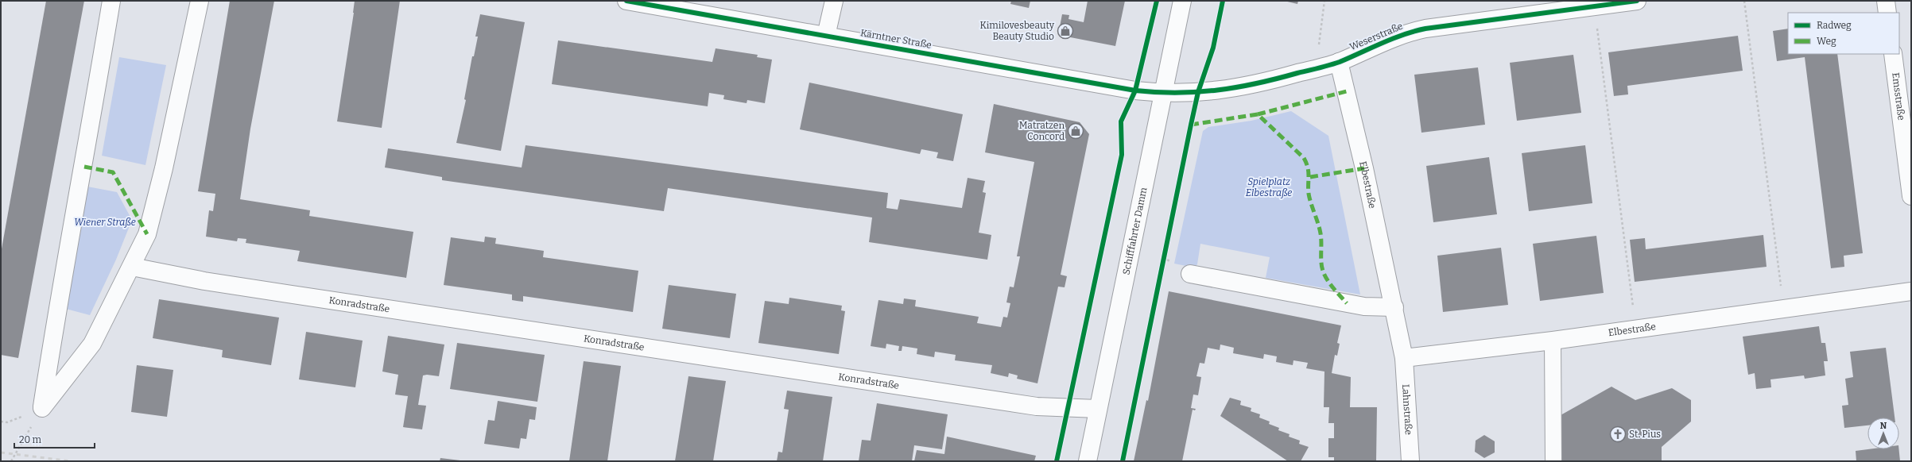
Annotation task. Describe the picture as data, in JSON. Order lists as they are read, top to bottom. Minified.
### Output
{"streets":{"street":["Weserstraße","Kärntner Straße","Emsstraße","Elbestraße","Schifffahrter Damm","Konradstraße","Lahnstraße"]},"crossings":[["Weserstraße","Kärntner Straße"],["Weserstraße","Elbestraße"],["Weserstraße","Schifffahrter Damm"],["Kärntner Straße","Schifffahrter Damm"],["Elbestraße","Lahnstraße"],["Schifffahrter Damm","Konradstraße"]],"parks":["Spielplatz Elbestraße","Wiener Straße"],"places":{"shop":["Kimilovesbeauty Beauty Studio","Matratzen Concord"],"church":["St. Pius"]},"legend":["Radweg","Weg"],"scale_bar":"20 m","north":"top"}
